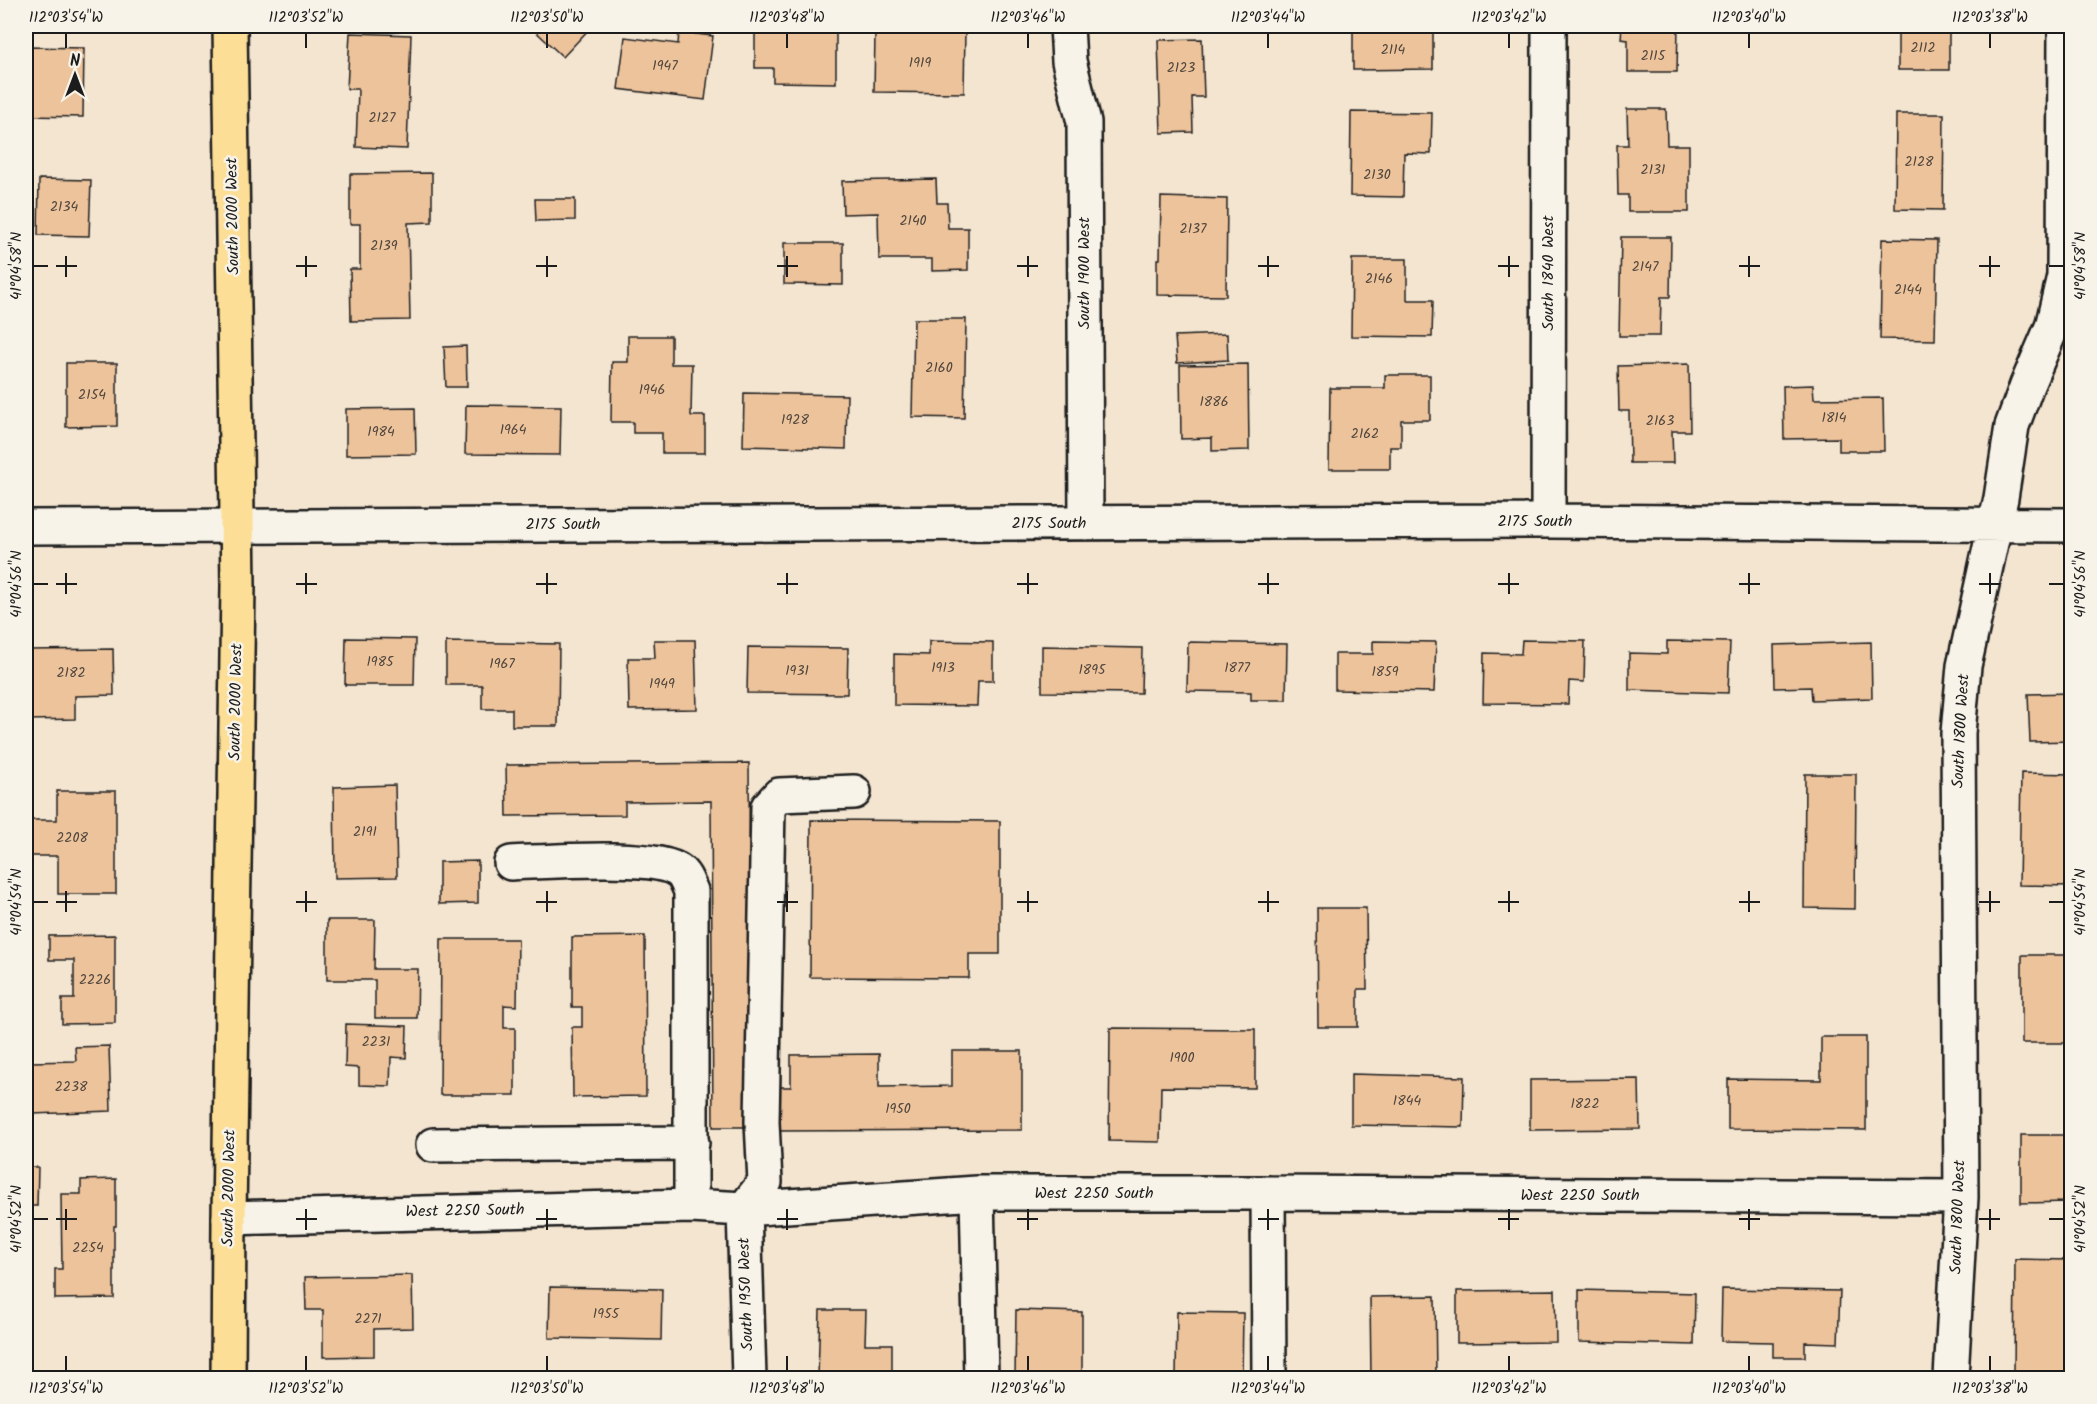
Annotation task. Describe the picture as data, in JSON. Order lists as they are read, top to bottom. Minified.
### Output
{"streets":{"main road":["South 2000 West"],"street":["South 1900 West","South 1840 West","2175 South","South 1800 West","West 2250 South","South 1950 West"]},"crossings":[["South 2000 West","2175 South"],["South 2000 West","West 2250 South"],["South 1900 West","2175 South"],["South 1840 West","2175 South"],["2175 South","South 1800 West"],["South 1800 West","West 2250 South"],["West 2250 South","South 1950 West"]],"house_numbers":["2112","2114","2115","1919","1947","2123","2127","2128","2131","2130","2134","2140","2137","2139","2147","2146","2144","2160","1946","2154","1886","1814","1928","2163","1964","1984","2162","1985","1967","1913","1877","1895","1931","1859","2182","1949","2191","2208","2226","2231","1900","2238","1844","1822","1950","2254","1955","2271"],"north":"top","coordinates":["112°03'54\"W","112°03'52\"W","112°03'50\"W","112°03'48\"W","112°03'46\"W","112°03'44\"W","112°03'42\"W","112°03'40\"W","112°03'38\"W","41°04'58\"N","41°04'56\"N","41°04'54\"N","41°04'52\"N"]}
